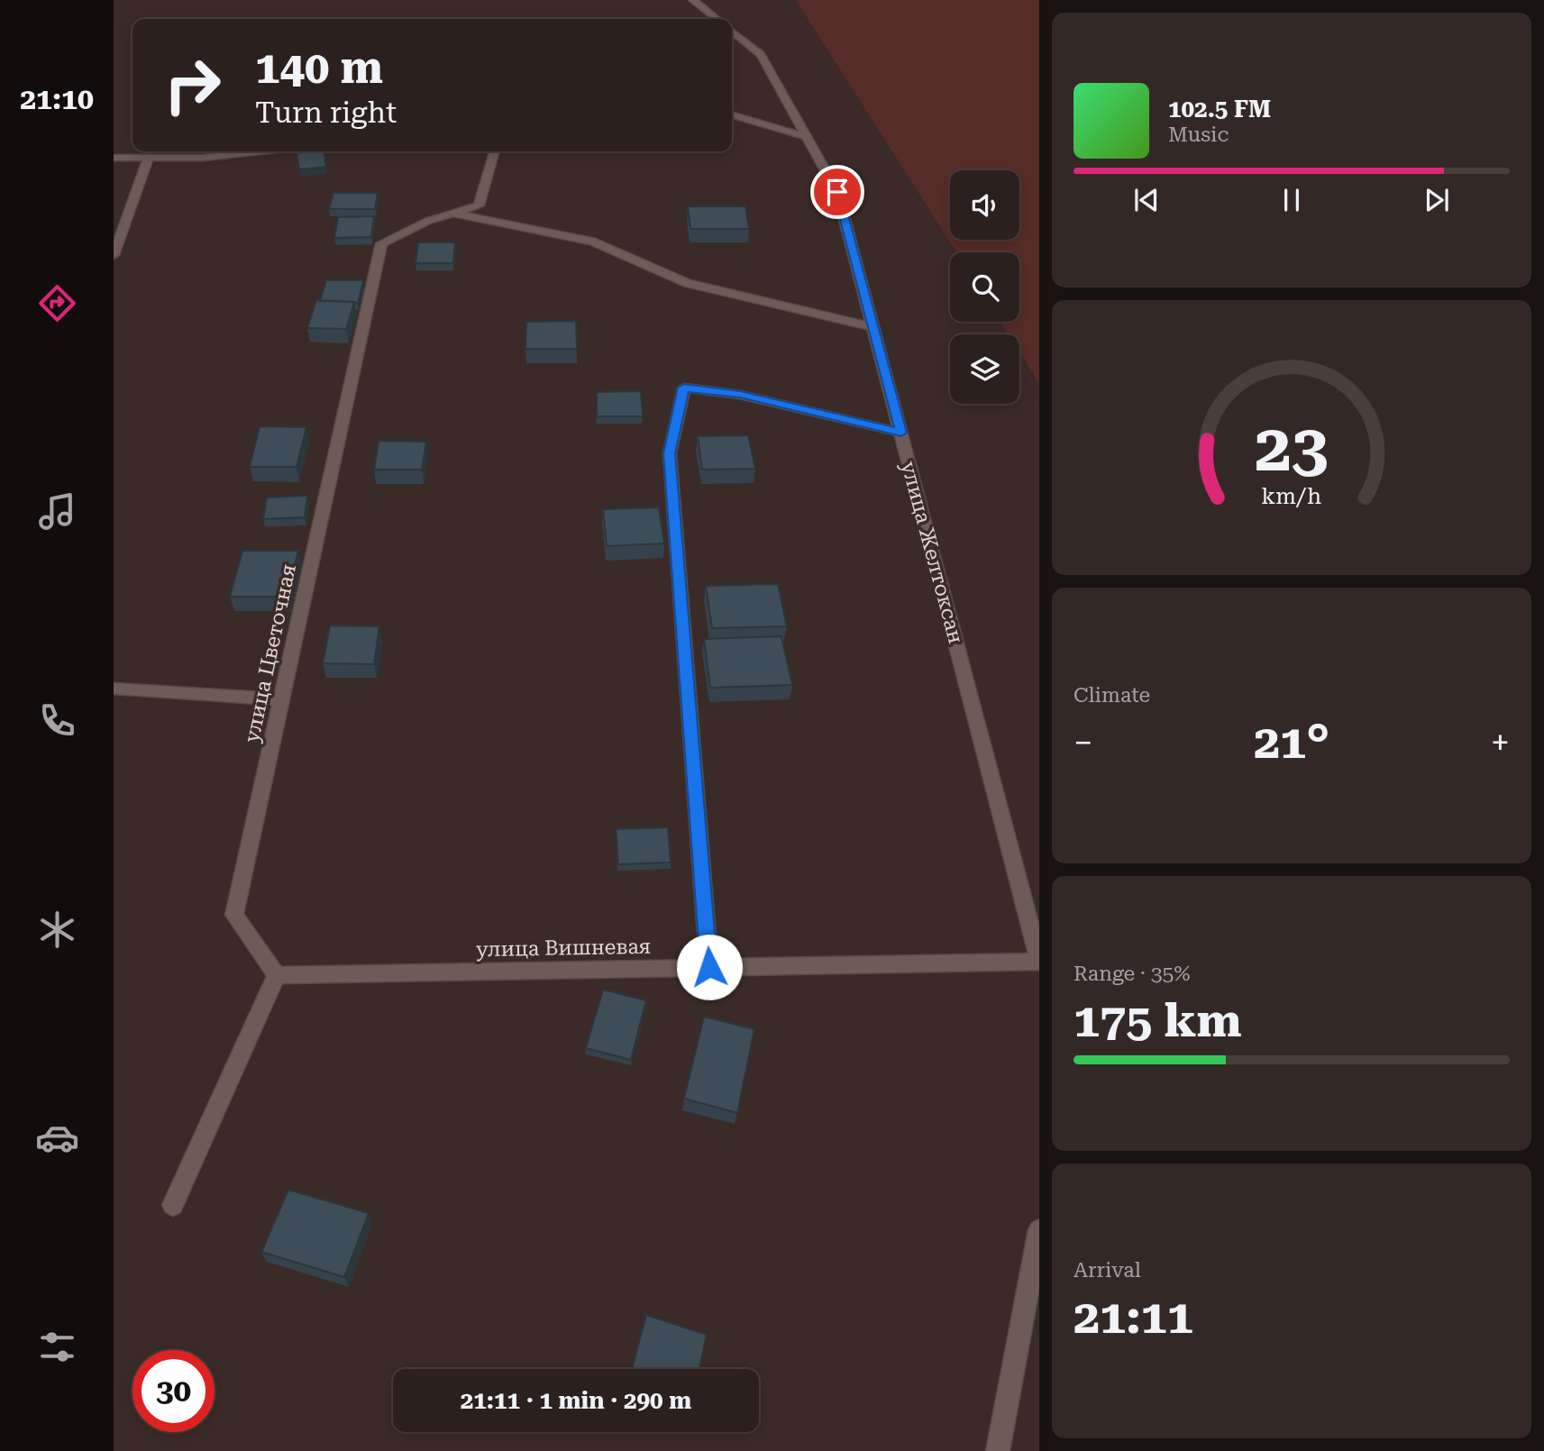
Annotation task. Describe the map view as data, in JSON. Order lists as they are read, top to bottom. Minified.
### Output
{"streets":{"street":["улица Желтоксан","улица Цветочная","улица Вишневая"]},"crossings":[["улица Желтоксан","улица Вишневая"],["улица Цветочная","улица Вишневая"]],"page":{"tabs":"21:10","turn":["140 m","Turn right"],"song":["102.5 FM","Music"],"tile":["Climate",["Range · 35%","175 km"],["Arrival","21:11"]],"heat":["−","21°","+"],"limit":"30","trip":"21:11 · 1 min · 290 m","gauge":["23","km/h"]}}
